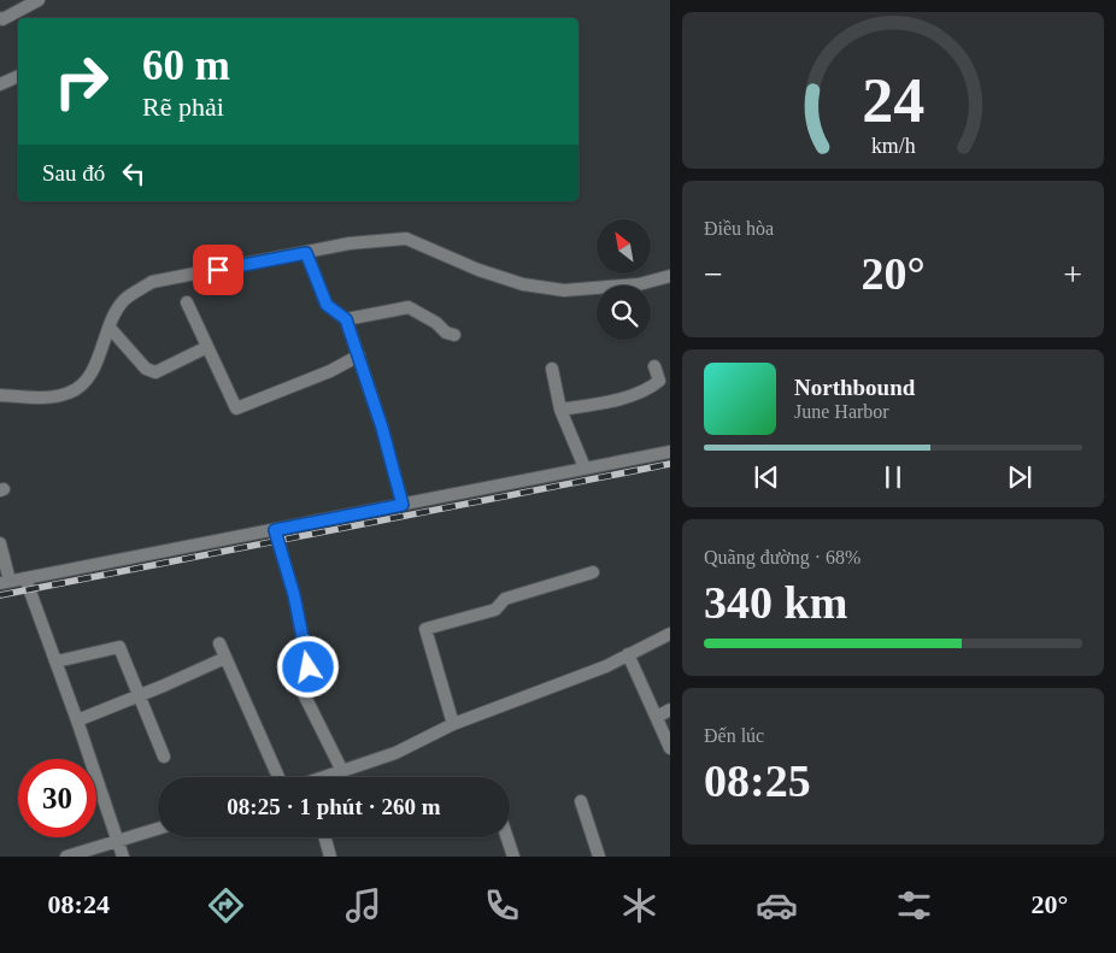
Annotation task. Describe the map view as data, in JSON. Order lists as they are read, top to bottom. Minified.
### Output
{"north":"top left","page":{"turn":["60 m","Rẽ phải"],"then":"Sau đó","tile":["Điều hòa",["Quãng đường · 68%","340 km"],["Đến lúc","08:25"]],"heat":["−","20°","+"],"song":["Northbound","June Harbor"],"limit":"30","trip":"08:25 · 1 phút · 260 m","tabs":["08:24","20°"],"gauge":["24","km/h"]}}
